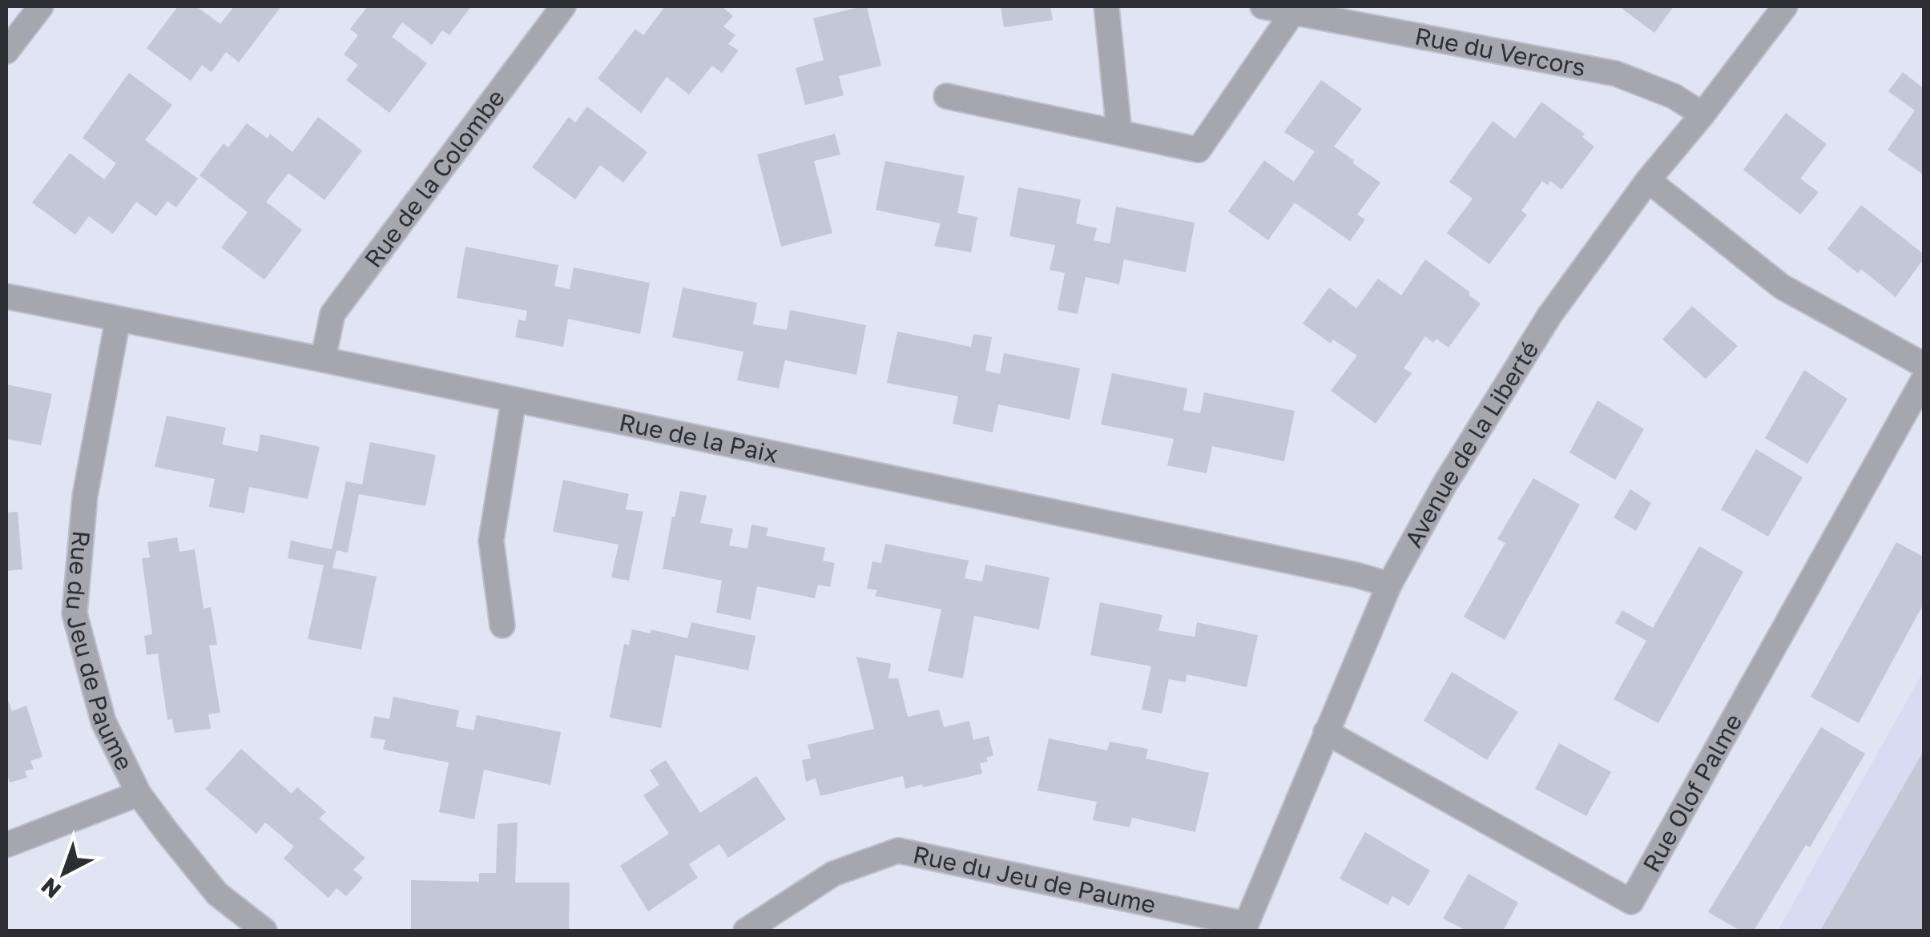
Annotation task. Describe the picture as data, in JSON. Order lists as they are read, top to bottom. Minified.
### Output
{"streets":{"street":["Rue du Vercors","Rue de la Colombe","Rue de la Paix","Avenue de la Liberté","Rue du Jeu de Paume","Rue Olof Palme"]},"crossings":[["Rue du Vercors","Avenue de la Liberté"],["Rue de la Colombe","Rue de la Paix"],["Rue de la Paix","Avenue de la Liberté"],["Rue de la Paix","Rue du Jeu de Paume"],["Avenue de la Liberté","Rue du Jeu de Paume"],["Avenue de la Liberté","Rue Olof Palme"]],"north":"bottom left"}
